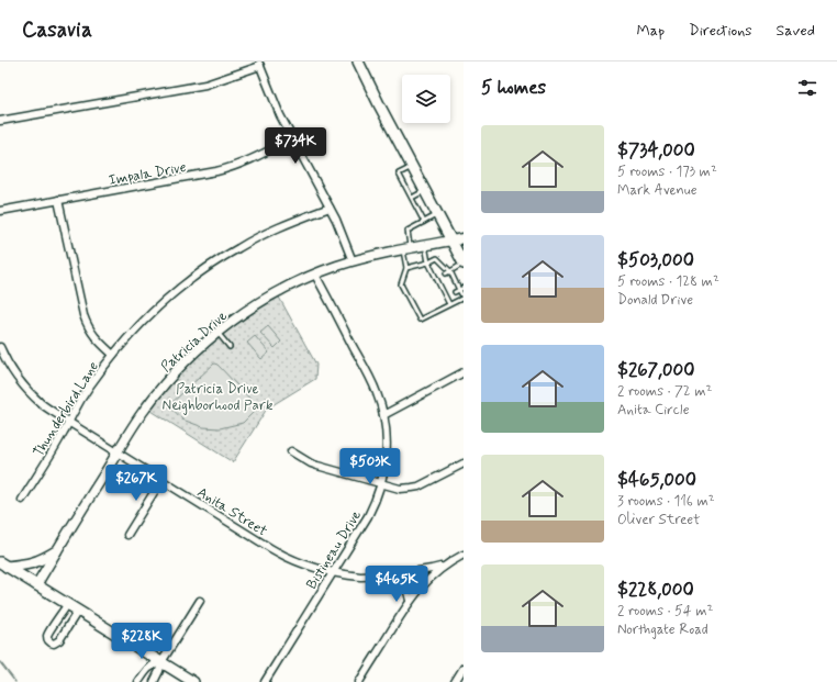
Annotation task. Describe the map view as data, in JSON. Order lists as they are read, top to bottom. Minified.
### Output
{"streets":{"street":["Impala Drive","Patricia Drive","Thunderbird Lane","Anita Street","Bistineau Drive"]},"crossings":[["Patricia Drive","Anita Street"],["Patricia Drive","Bistineau Drive"],["Thunderbird Lane","Anita Street"],["Anita Street","Bistineau Drive"]],"parks":["Patricia Drive Neighborhood Park"],"page":{"header":"Casavia","nav":["Map","Directions","Saved"],"heading":"5 homes","list":[{"name":"$734,000","note":"5 rooms · 173 m² · Mark Avenue"},{"name":"$503,000","note":"5 rooms · 128 m² · Donald Drive"},{"name":"$267,000","note":"2 rooms · 72 m² · Anita Circle"},{"name":"$465,000","note":"3 rooms · 116 m² · Oliver Street"},{"name":"$228,000","note":"2 rooms · 54 m² · Northgate Road"}],"price":["$734K","$503K","$267K","$465K","$228K"]}}
